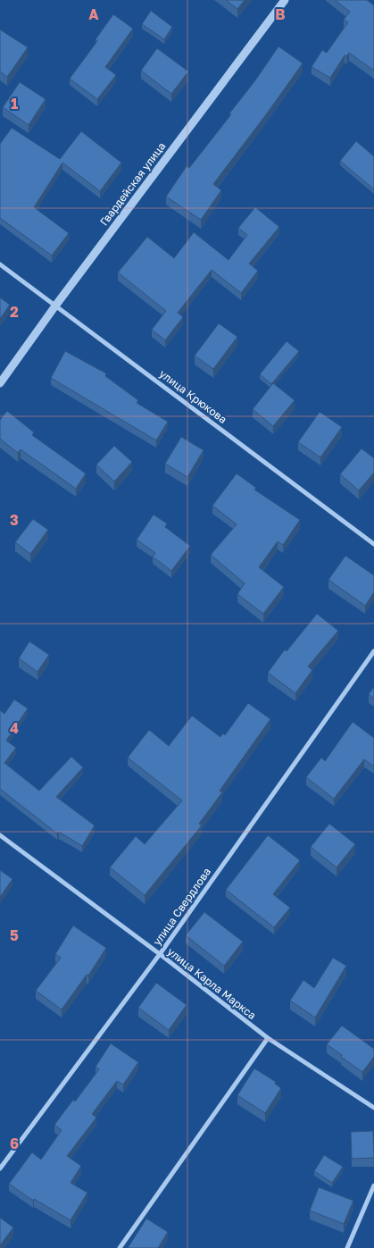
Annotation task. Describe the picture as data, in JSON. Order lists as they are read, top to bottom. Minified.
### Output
{"streets":{"street":["Гвардейская улица","улица Крюкова","улица Свердлова","улица Карла Маркса"]},"crossings":[["Гвардейская улица","улица Крюкова"],["улица Свердлова","улица Карла Маркса"]],"grid":{"columns":["A","B"],"rows":["1","2","3","4","5","6"]}}
